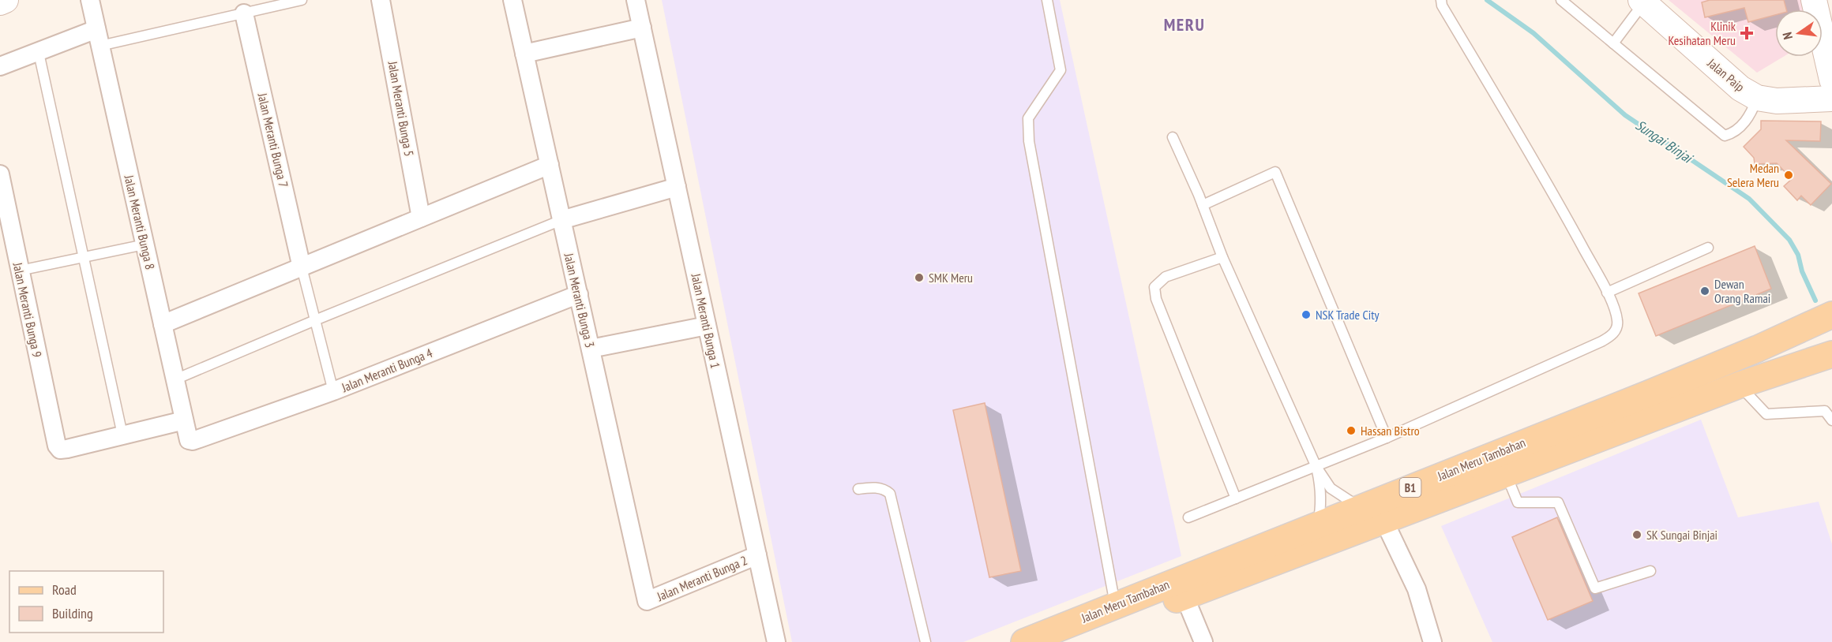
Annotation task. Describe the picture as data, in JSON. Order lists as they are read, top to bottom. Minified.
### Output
{"streets":{"main road":["Jalan Meru Tambahan","B1"],"street":["Jalan Paip","Jalan Meranti Bunga 5","Jalan Meranti Bunga 7","Jalan Meranti Bunga 8","Jalan Meranti Bunga 3","Jalan Meranti Bunga 9","Jalan Meranti Bunga 1","Jalan Meranti Bunga 4","Jalan Meranti Bunga 2"]},"crossings":[["Jalan Meranti Bunga 8","Jalan Meranti Bunga 4"],["Jalan Meranti Bunga 3","Jalan Meranti Bunga 4"],["Jalan Meranti Bunga 3","Jalan Meranti Bunga 2"],["Jalan Meranti Bunga 1","Jalan Meranti Bunga 2"]],"districts":["MERU"],"water":["Sungai Binjai"],"places":{"health":["Klinik Kesihatan Meru"],"other":["Medan Selera Meru","SMK Meru","Dewan Orang Ramai","NSK Trade City","Hassan Bistro","SK Sungai Binjai"]},"legend":["Road","Building"],"north":"left"}
